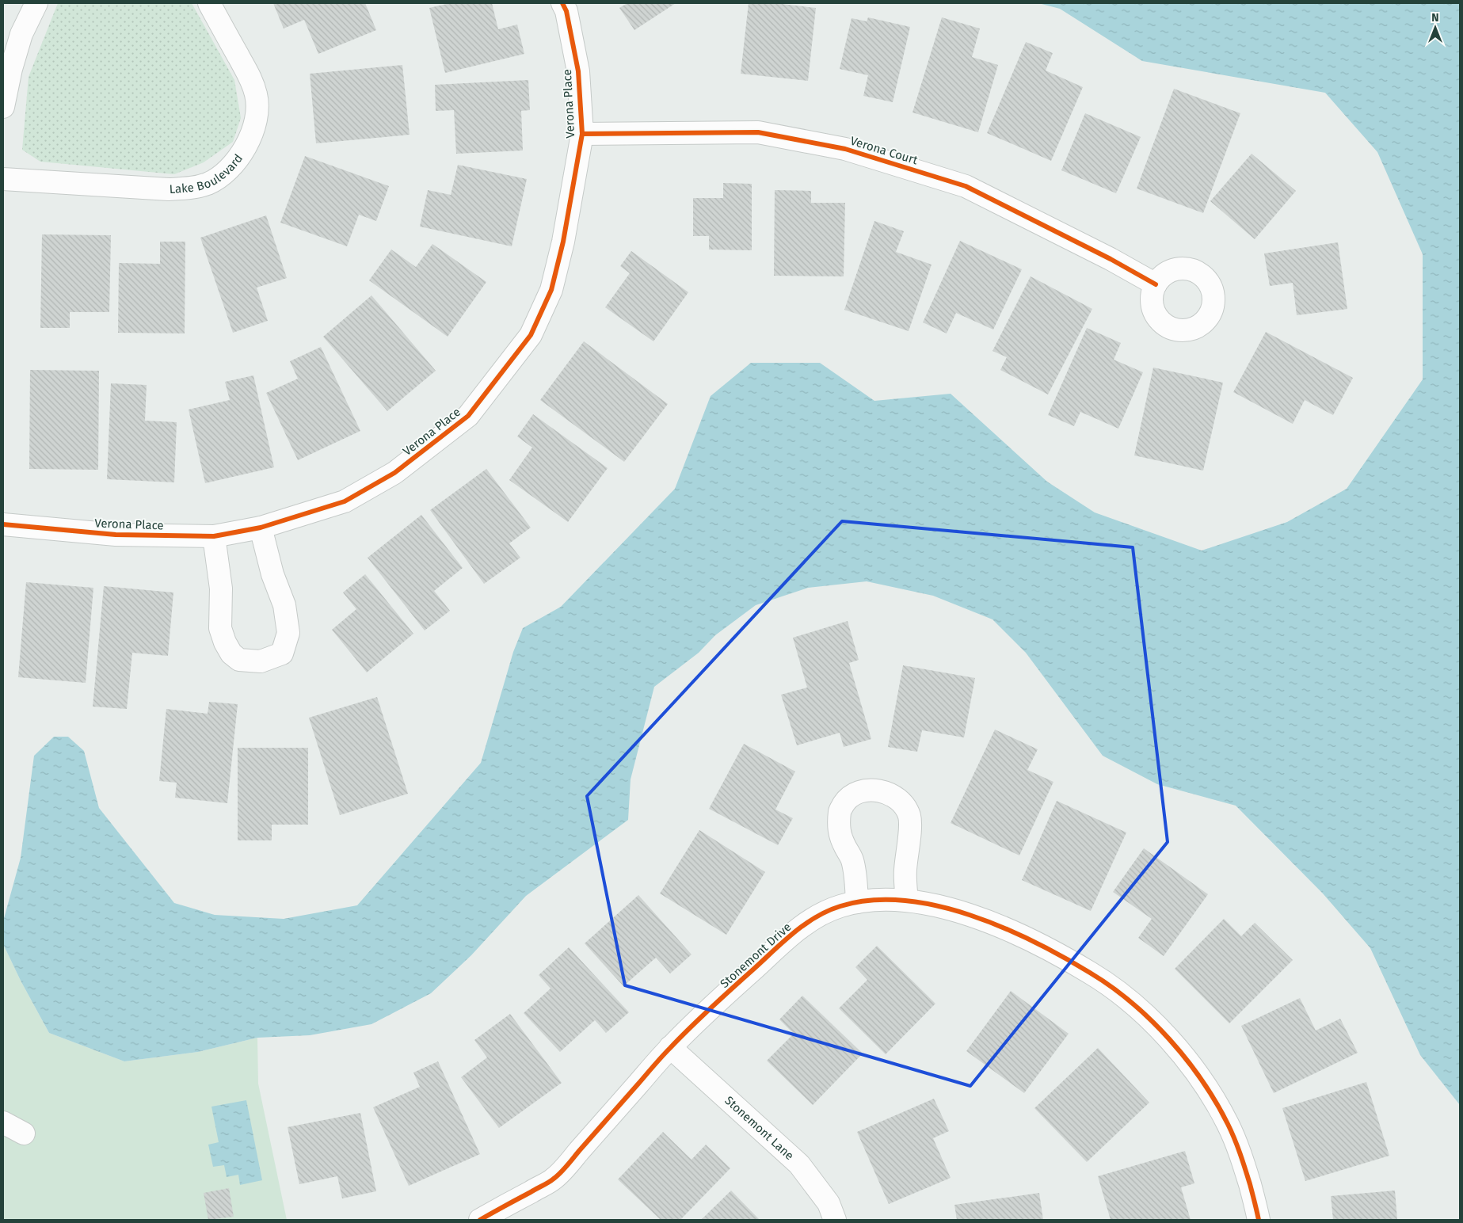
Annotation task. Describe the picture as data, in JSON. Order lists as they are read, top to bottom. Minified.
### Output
{"streets":{"street":["Verona Place","Verona Court","Lake Boulevard","Stonemont Drive","Stonemont Lane"]},"crossings":[["Verona Place","Verona Court"],["Stonemont Drive","Stonemont Lane"]],"north":"top"}
